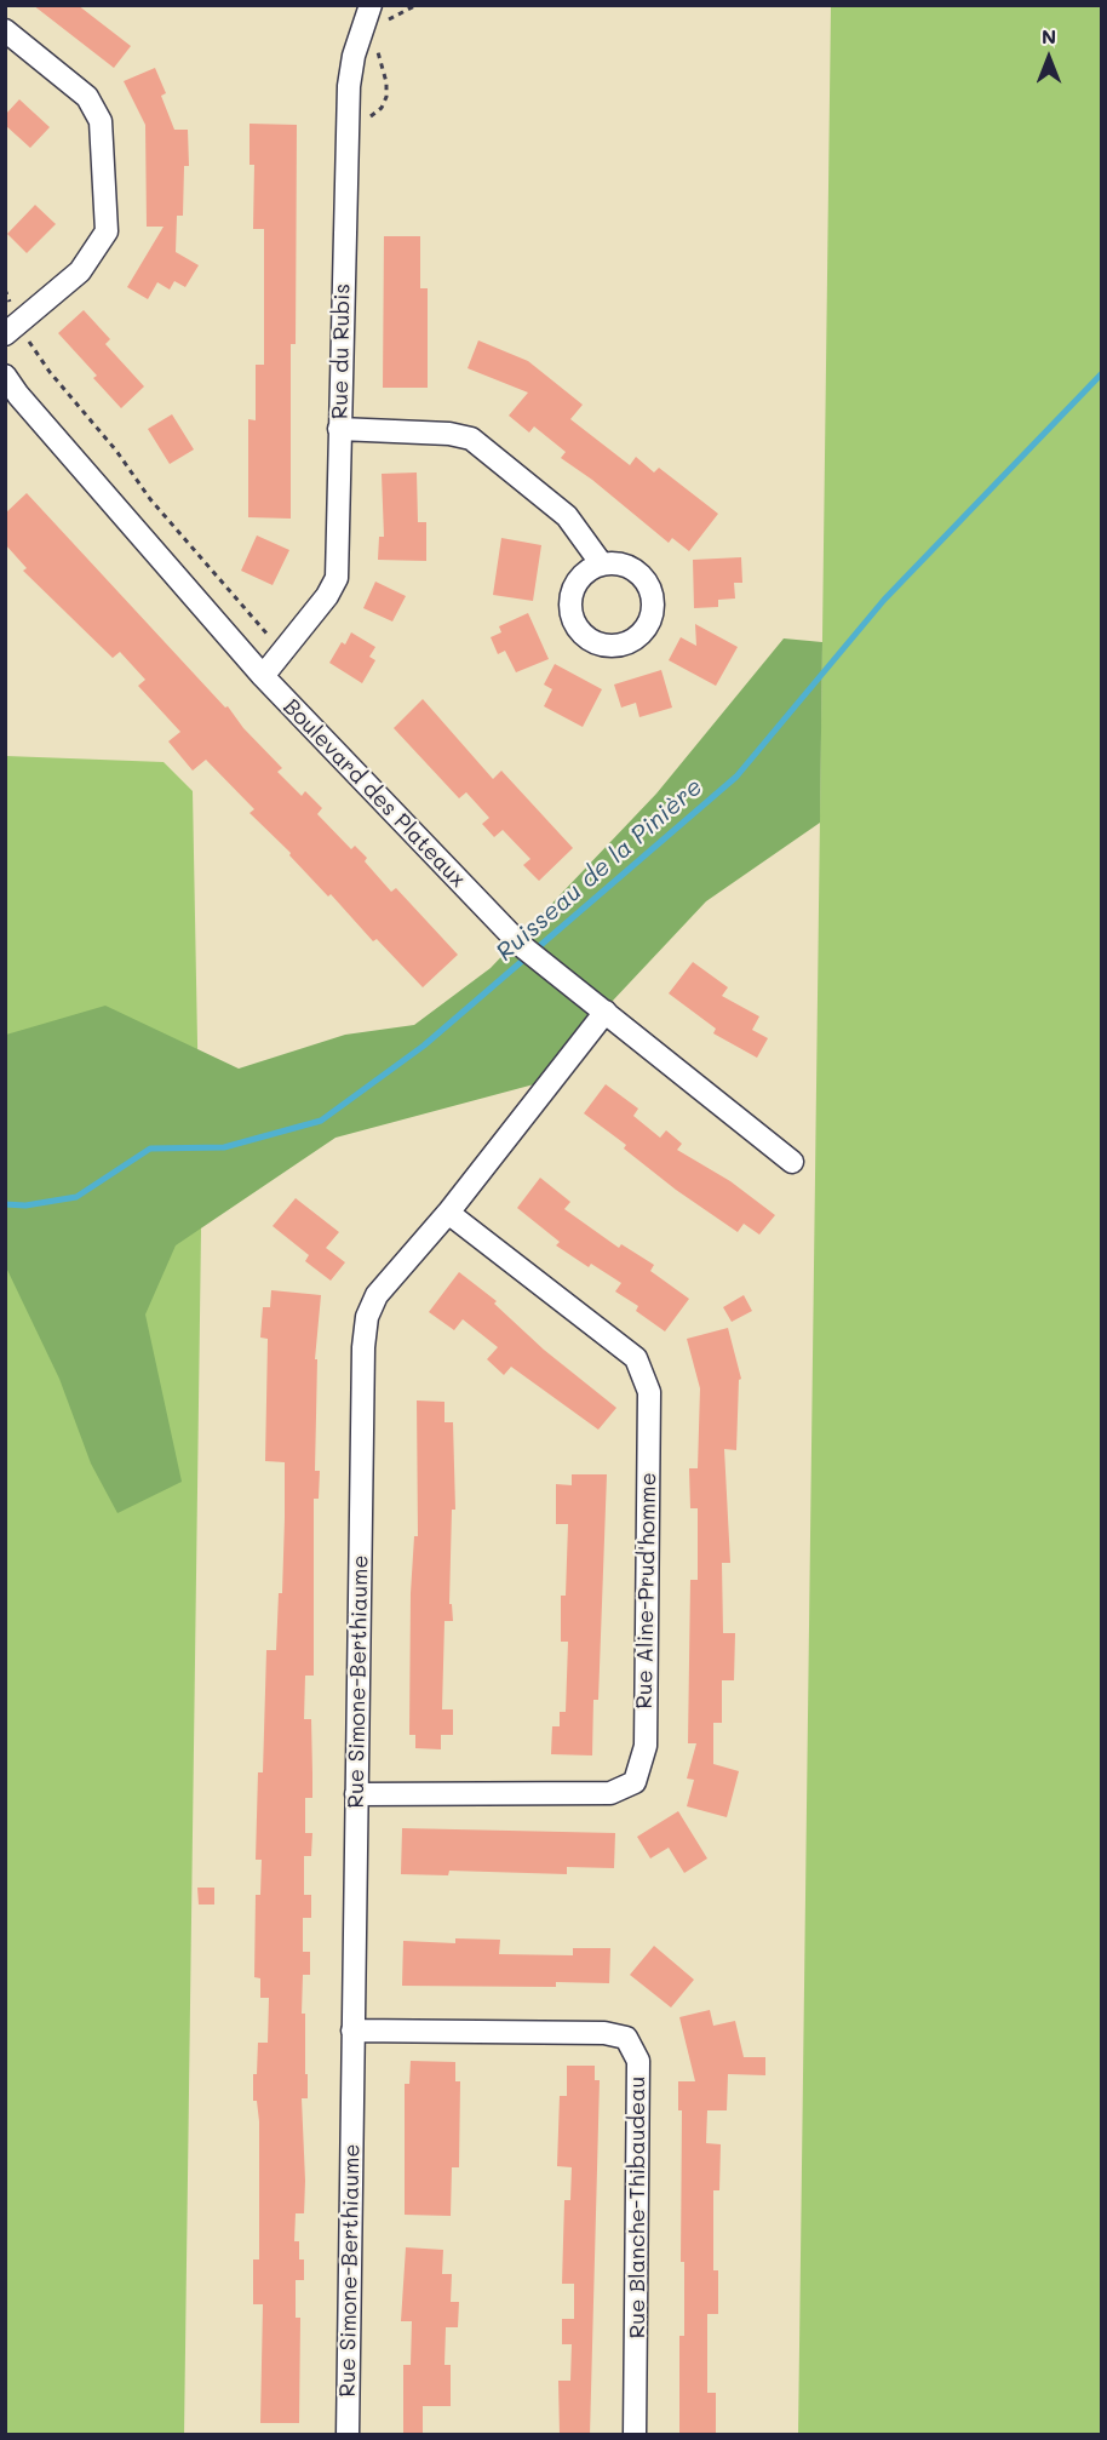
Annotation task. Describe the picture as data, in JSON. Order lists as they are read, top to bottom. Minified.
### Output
{"streets":{"street":["Rue du Rubis","Boulevard des Plateaux","Rue Aline-Prud'homme","Rue Simone-Berthiaume","Rue Blanche-Thibaudeau"]},"crossings":[["Rue du Rubis","Boulevard des Plateaux"],["Boulevard des Plateaux","Rue Simone-Berthiaume"],["Rue Aline-Prud'homme","Rue Simone-Berthiaume"],["Rue Simone-Berthiaume","Rue Blanche-Thibaudeau"]],"water":["Ruisseau de la Pinière"],"north":"top"}
